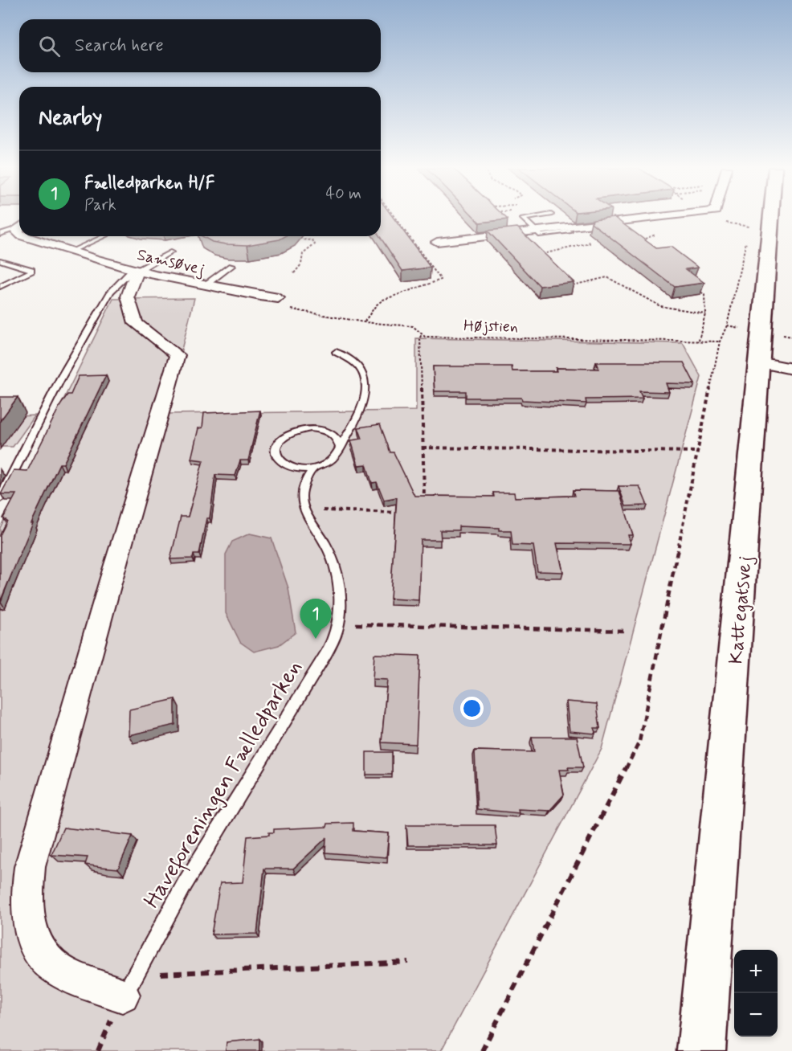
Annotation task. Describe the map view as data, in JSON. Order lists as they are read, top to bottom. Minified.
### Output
{"streets":{"street":["Samsøvej","Kattegatsvej"],"lane":["Haveforeningen Fælledparken"],"path":["Højstien"]},"crossings":[["Samsøvej","Højstien"]],"page":{"search":"Search here","heading":"Nearby","list":[{"mark":"1","name":"Fælledparken H/F","note":"Park","value":"40 m"}],"pins":"1","map_buttons":["+","−"]}}
